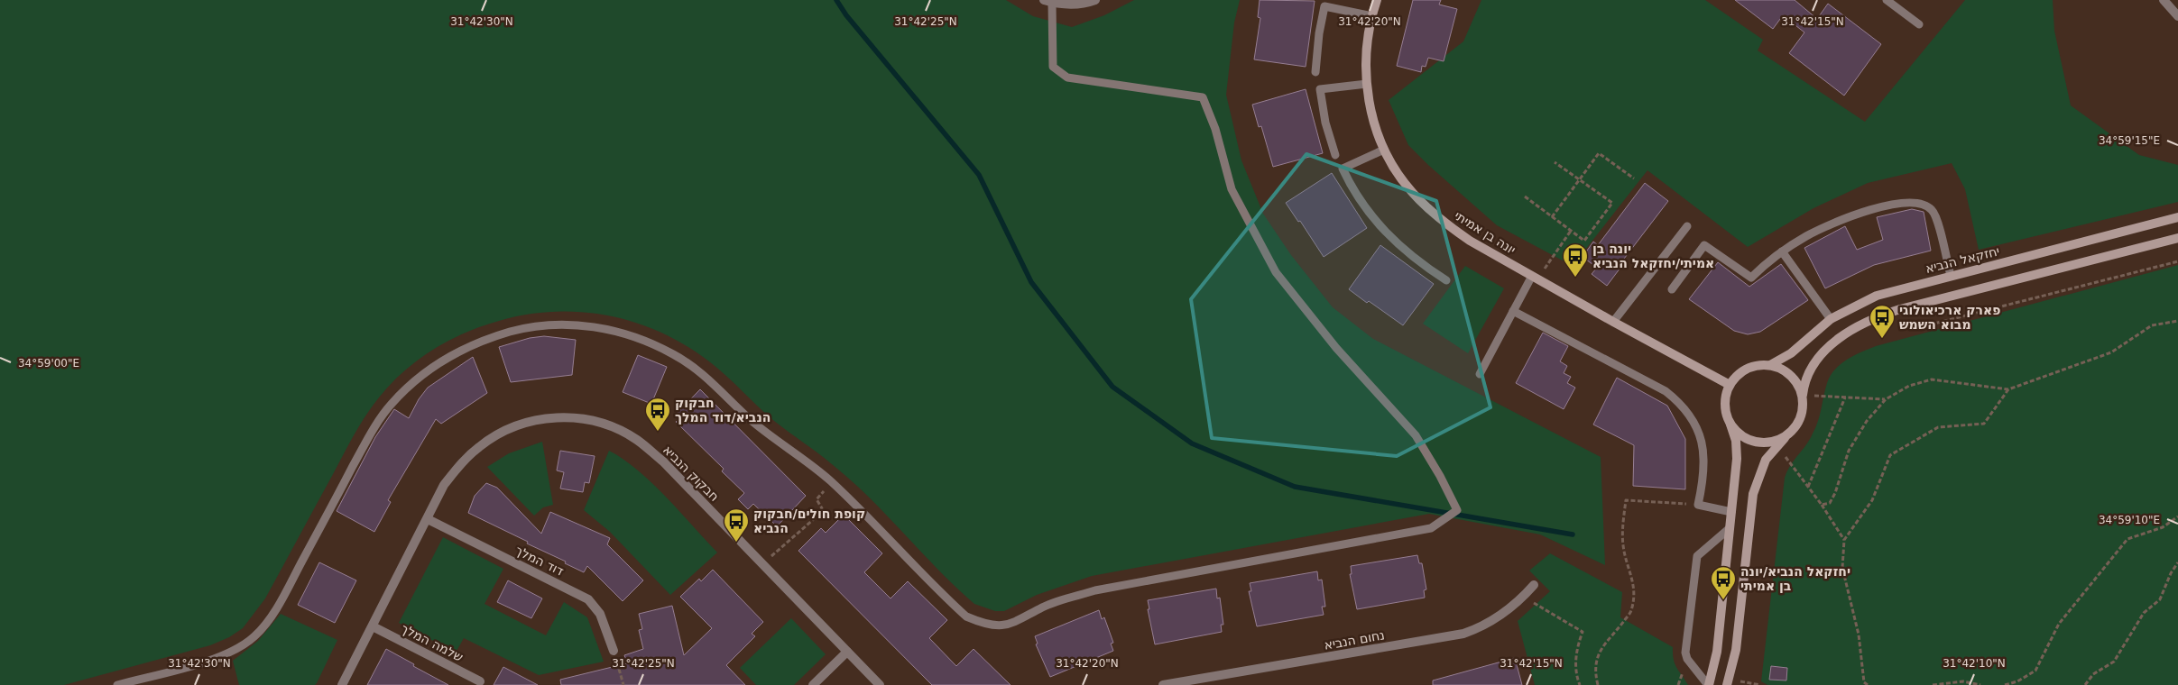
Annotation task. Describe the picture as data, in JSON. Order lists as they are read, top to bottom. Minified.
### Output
{"streets":{"street":["יונה בן אמיתי","יחזקאל הנביא","חבקוק הנביא","דוד המלך","נחום הנביא","שלמה המלך"]},"crossings":[["יונה בן אמיתי","יחזקאל הנביא"],["חבקוק הנביא","דוד המלך"],["חבקוק הנביא","שלמה המלך"]],"places":{"bus stop":["יונה בן אמיתי/יחזקאל הנביא","פארק ארכיאולוגי מבוא השמש","חבקוק הנביא/דוד המלך","קופת חולים/חבקוק הנביא","יחזקאל הנביא/יונה בן אמיתי"]},"coordinates":["31°42'25\"N","31°42'15\"N","31°42'30\"N","31°42'20\"N","34°59'15\"E","34°59'00\"E","34°59'10\"E","31°42'10\"N"]}
